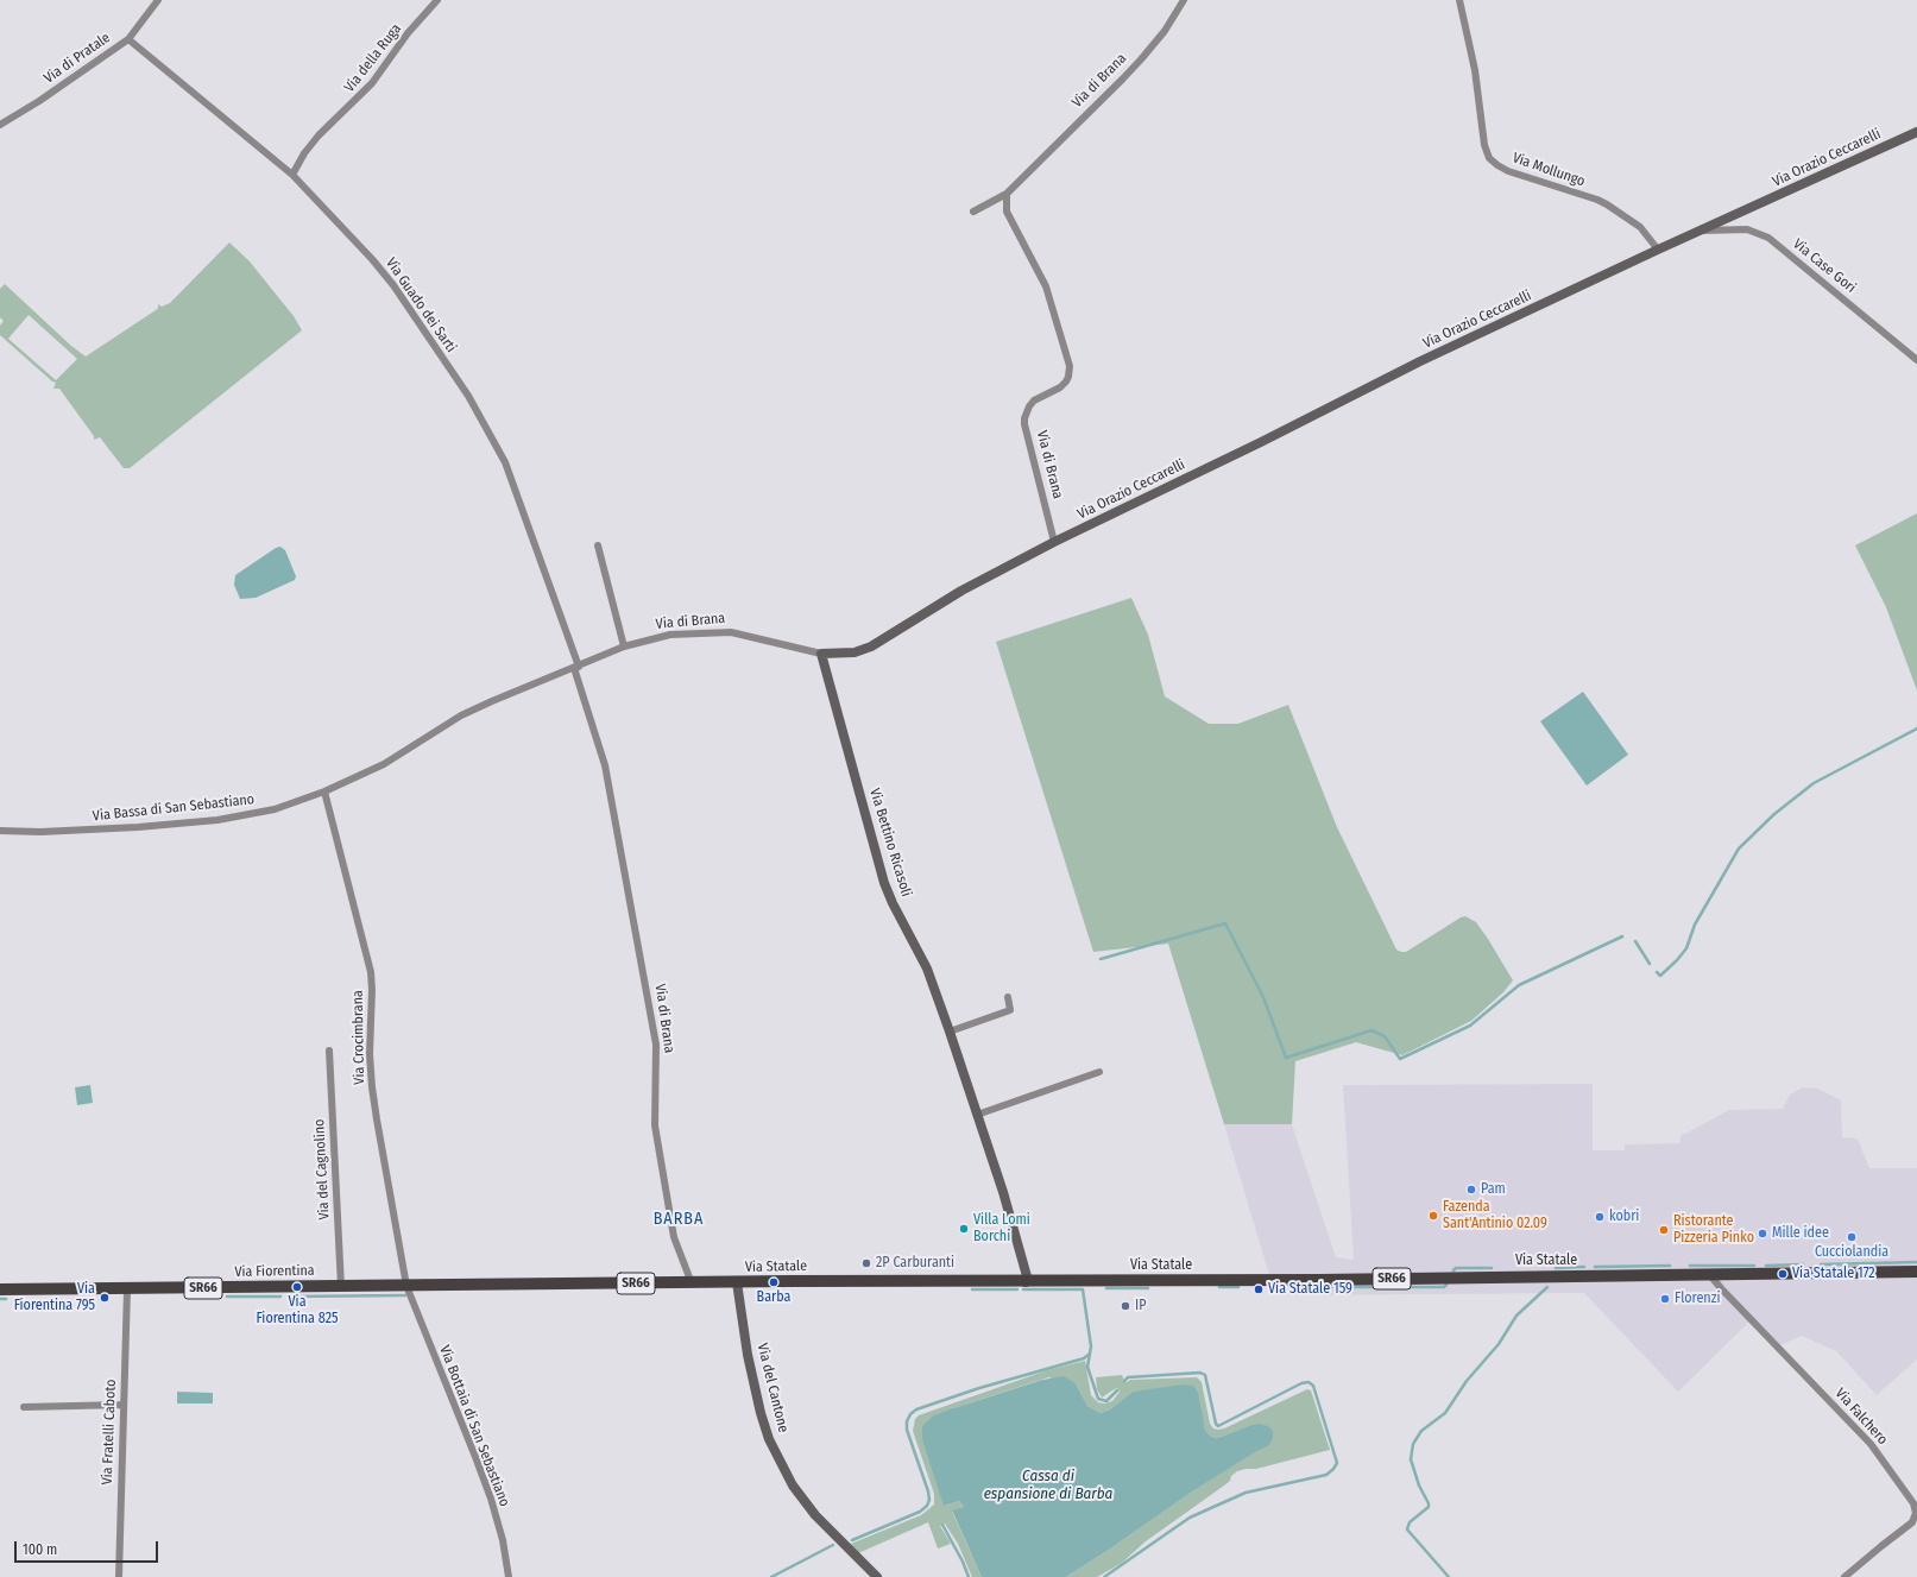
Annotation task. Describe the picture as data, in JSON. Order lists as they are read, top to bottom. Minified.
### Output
{"streets":{"main road":["Via Statale","Via Fiorentina","SR66"],"street":["Via di Pratale","Via della Ruga","Via di Brana","Via Orazio Ceccarelli","Via Mollungo","Via Case Gori","Via Guado dei Sarti","Via Bassa di San Sebastiano","Via Bettino Ricasoli","Via Crocimbrana","Via del Cagnolino","Via del Cantone","Via Falchero","Via Bottaia di San Sebastiano","Via Fratelli Caboto"]},"crossings":[["Via di Pratale","Via Guado dei Sarti"],["Via della Ruga","Via Guado dei Sarti"],["Via di Brana","Via Orazio Ceccarelli"],["Via di Brana","Via Guado dei Sarti"],["Via di Brana","Via Bassa di San Sebastiano"],["Via di Brana","Via Bettino Ricasoli"],["Via di Brana","Via Statale"],["Via Orazio Ceccarelli","Via Mollungo"],["Via Orazio Ceccarelli","Via Case Gori"],["Via Guado dei Sarti","Via Bassa di San Sebastiano"],["Via Bassa di San Sebastiano","Via Crocimbrana"],["Via Bettino Ricasoli","Via Statale"],["Via Crocimbrana","Via Statale"],["Via Crocimbrana","Via Fiorentina"],["Via Crocimbrana","Via Bottaia di San Sebastiano"],["Via del Cagnolino","Via Fiorentina"],["Via Statale","Via Fiorentina"],["Via Statale","Via del Cantone"],["Via Statale","Via Falchero"],["Via Statale","Via Bottaia di San Sebastiano"],["Via Fiorentina","Via Bottaia di San Sebastiano"],["Via Fiorentina","Via Fratelli Caboto"]],"districts":["BARBA"],"water":["Cassa di espansione di Barba"],"places":["Pam","Fazenda Sant'Antinio 02.09","kobri","Villa Lomi Borchi","Ristorante Pizzeria Pinko","Mille idee","Cucciolandia","2P Carburanti","Via Statale 172","Barba","Via Fiorentina 825","Via Statale 159","Via Fiorentina 795","Florenzi","IP"],"scale_bar":"100 m"}
